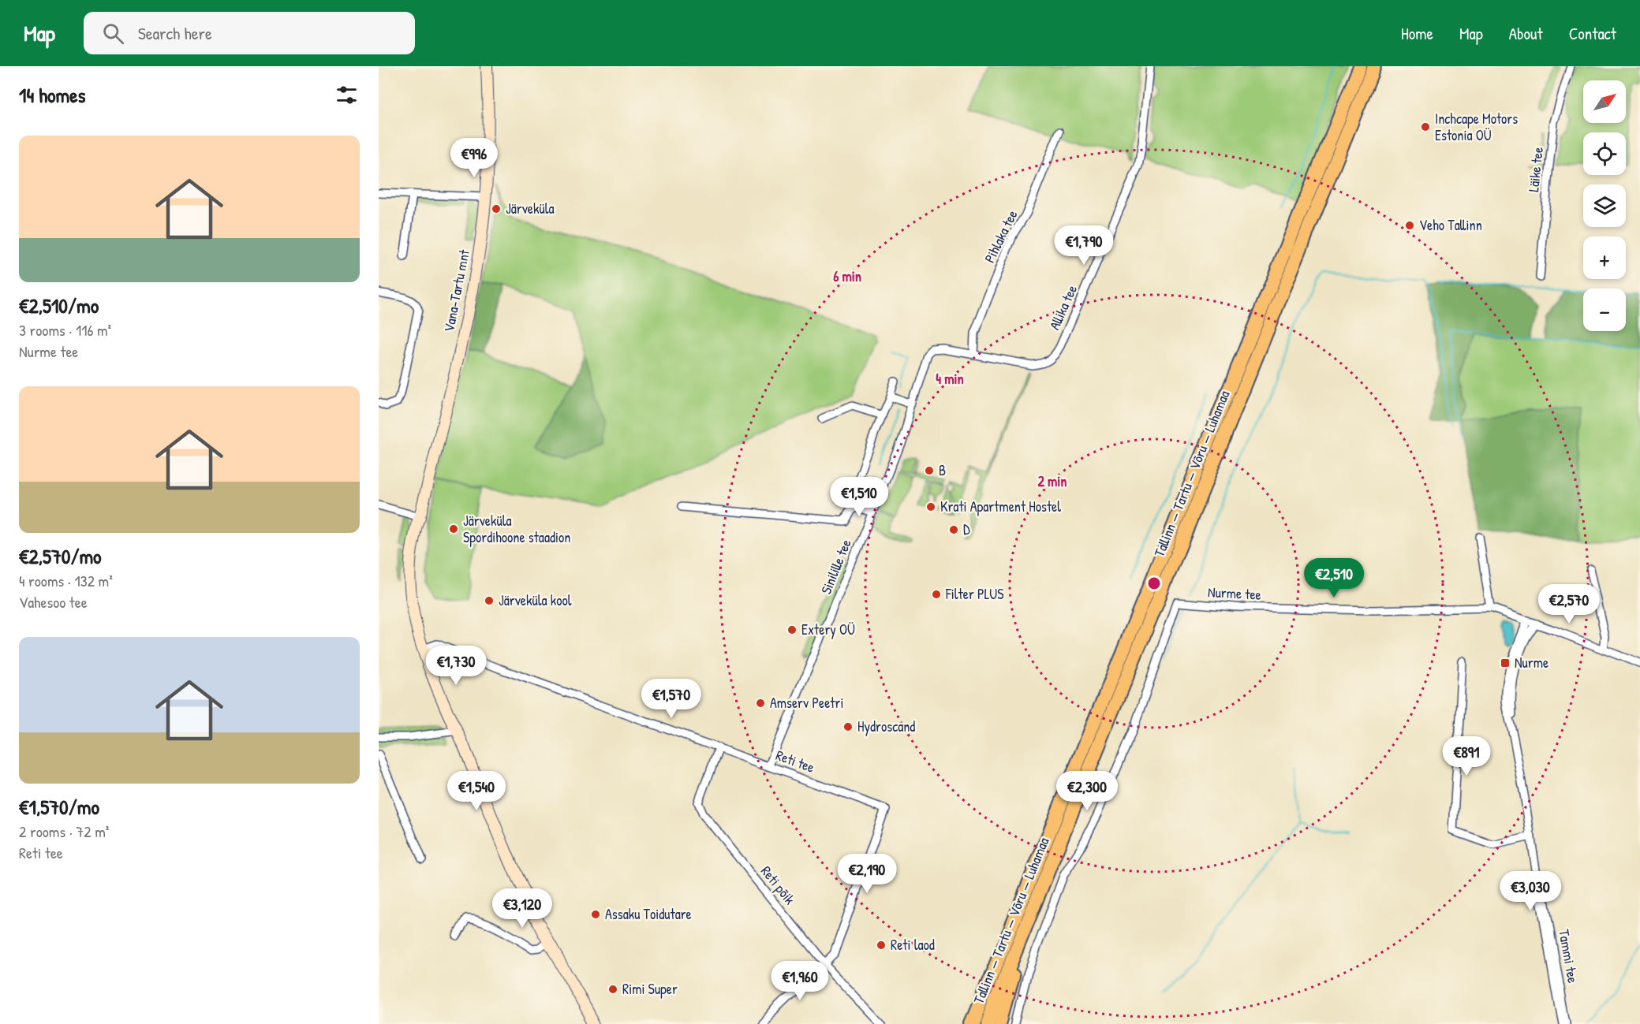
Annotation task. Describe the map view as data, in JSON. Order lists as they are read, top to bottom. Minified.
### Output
{"streets":{"highway":["Tallinn — Tartu — Võru — Luhamaa"],"street":["Läike tee","Pihlaka tee","Vana-Tartu mnt","Allika tee","Sinilille tee","Nurme tee","Reti tee","Reti põik","Tammi tee"]},"crossings":[["Pihlaka tee","Allika tee"],["Vana-Tartu mnt","Reti tee"],["Allika tee","Sinilille tee"],["Sinilille tee","Reti tee"],["Nurme tee","Tammi tee"],["Reti tee","Reti põik"]],"places":{"other":["Inchcape Motors Estonia OÜ","Järveküla","Veho Tallinn","B","Krati Apartment Hostel","Järveküla Spordihoone staadion","D","Filter PLUS","Järveküla kool","Extery OÜ","Amserv Peetri","Hydroscand","Assaku Toidutare","Reti laod","Rimi Super"],"transit":["Nurme"]},"north":"top right","page":{"header":"Map","search":"Search here","nav":["Home","Map","About","Contact"],"heading":"14 homes","map_buttons":["+","−"],"list":[{"name":"€2,510/mo","note":"3 rooms · 116 m² · Nurme tee"},{"name":"€2,570/mo","note":"4 rooms · 132 m² · Vahesoo tee"},{"name":"€1,570/mo","note":"2 rooms · 72 m² · Reti tee"}],"price":["€996","€1,790","€1,510","€2,510","€2,570","€1,730","€1,570","€891","€1,540","€2,300","€2,190","€3,030","€3,120","€1,960"]},"rings":["6 min","4 min","2 min"]}
